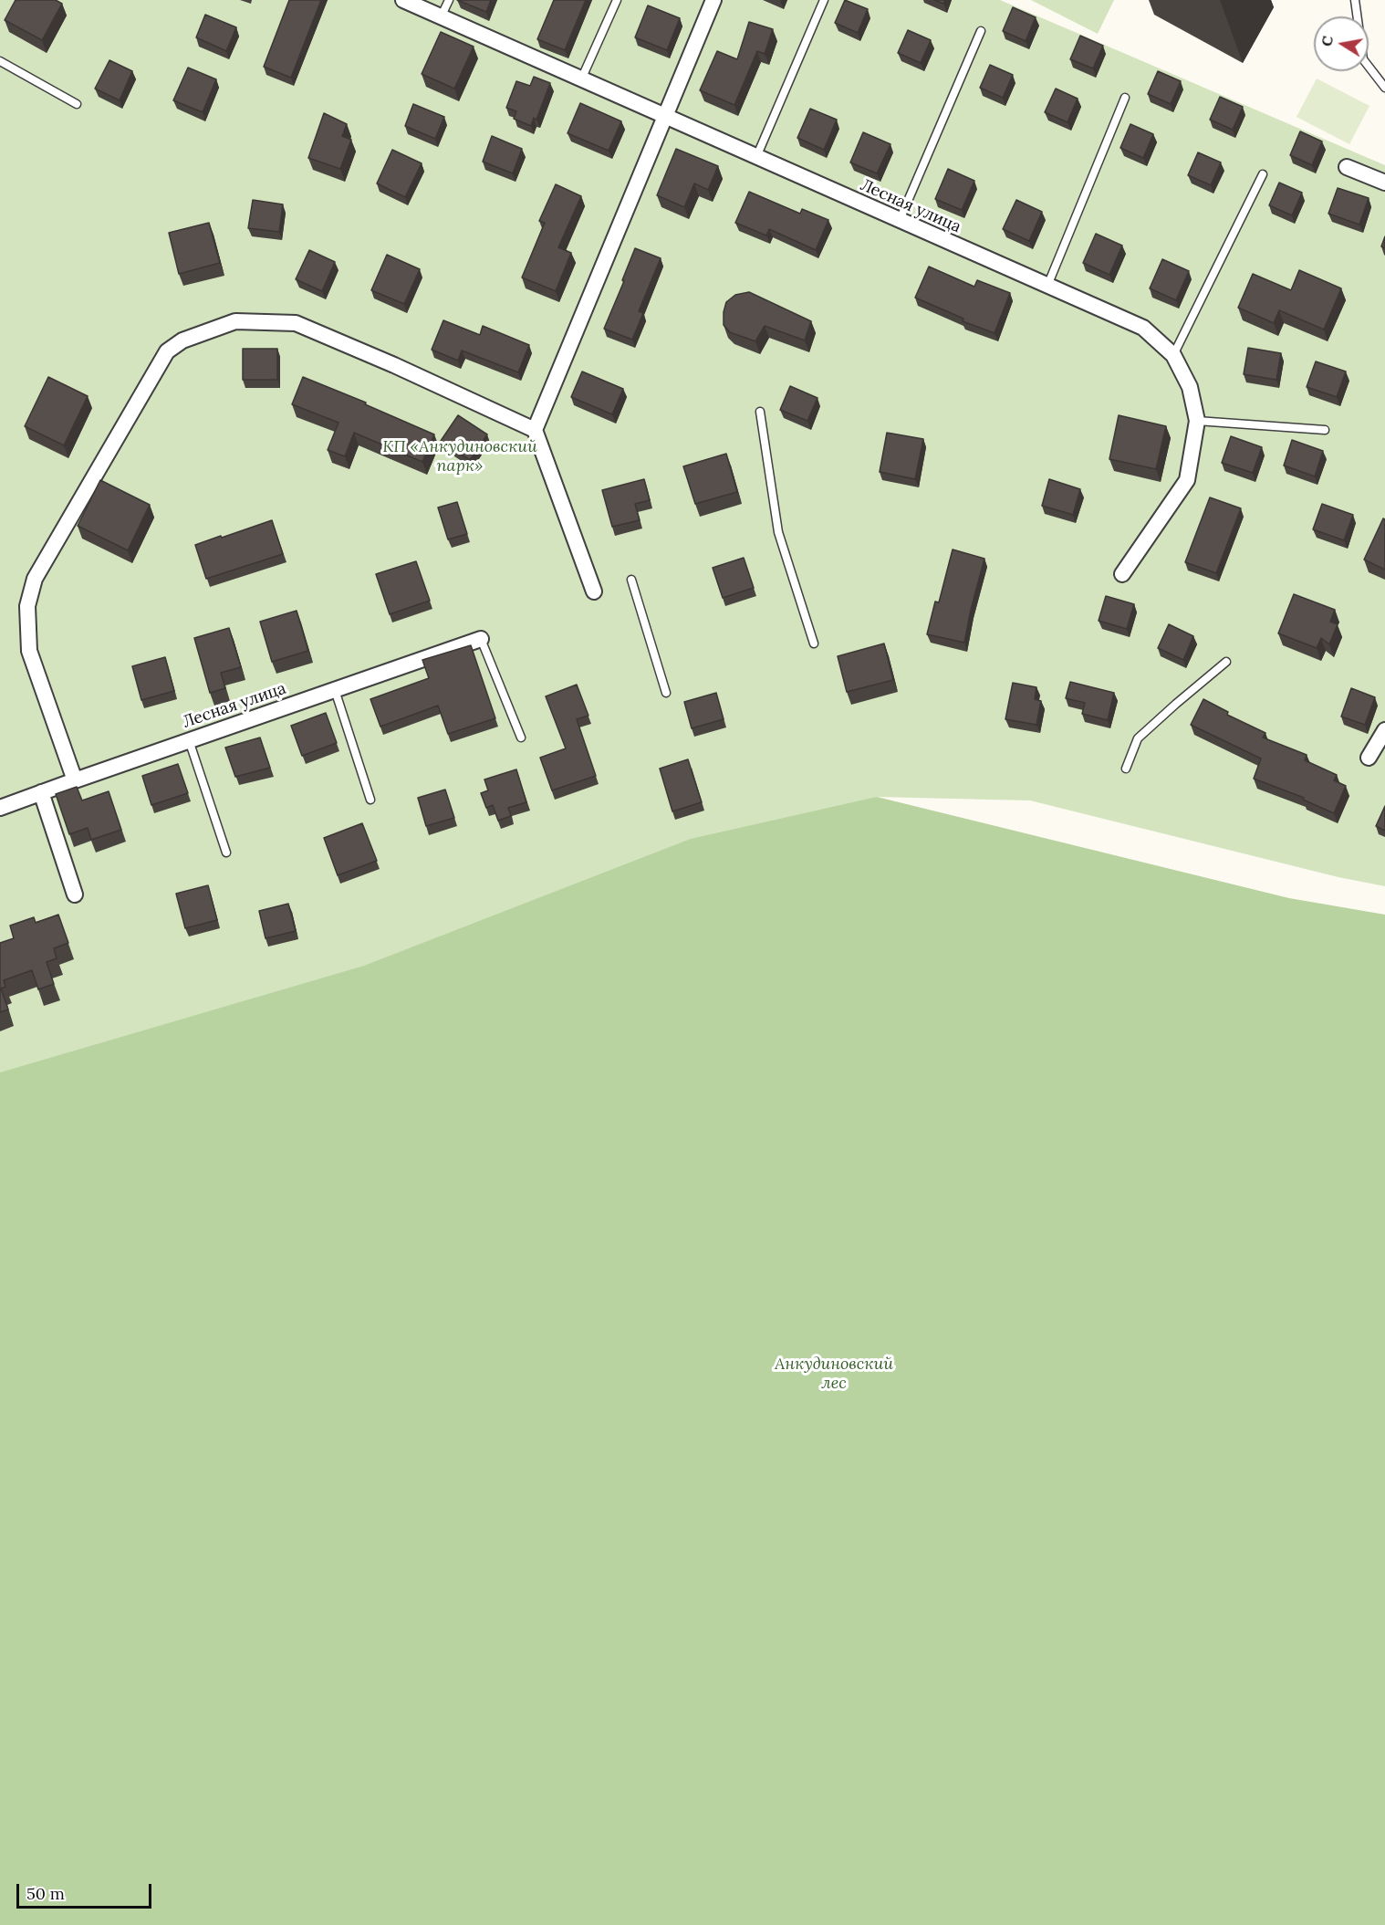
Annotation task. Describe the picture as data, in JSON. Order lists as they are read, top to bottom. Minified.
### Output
{"streets":{"street":["Лесная улица"]},"parks":["КП «Анкудиновский парк»","Анкудиновский лес"],"scale_bar":"50 m","north":"left"}
